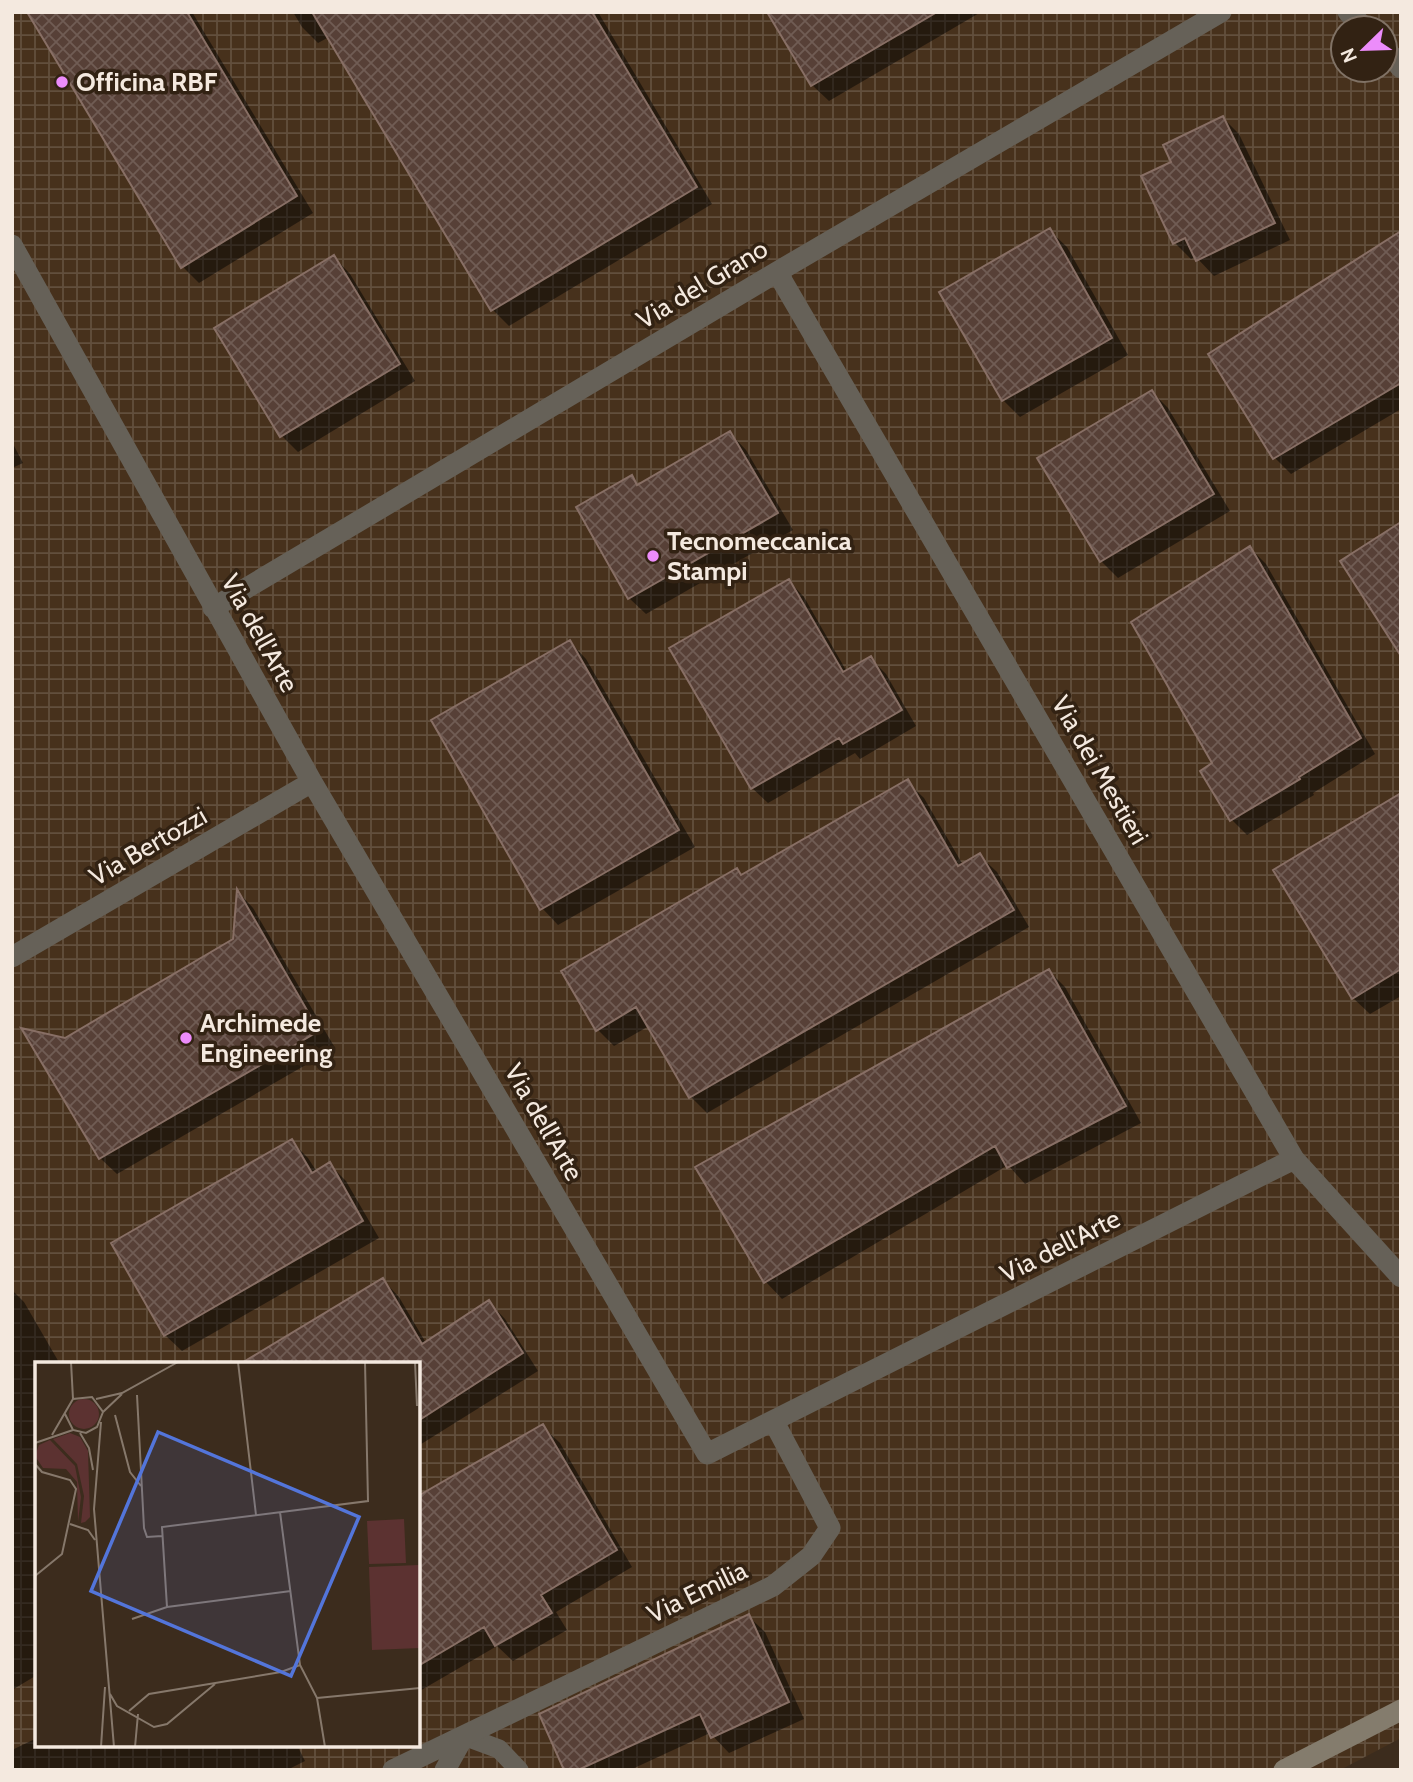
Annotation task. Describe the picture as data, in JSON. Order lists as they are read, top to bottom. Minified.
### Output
{"streets":{"street":["Via del Grano","Via dell'Arte","Via dei Mestieri","Via Bertozzi","Via Emilia"]},"crossings":[["Via del Grano","Via dell'Arte"],["Via del Grano","Via dei Mestieri"],["Via dell'Arte","Via dei Mestieri"],["Via dell'Arte","Via Bertozzi"],["Via dell'Arte","Via Emilia"]],"places":["Officina RBF","Tecnomeccanica Stampi","Archimede Engineering"],"north":"bottom left"}
